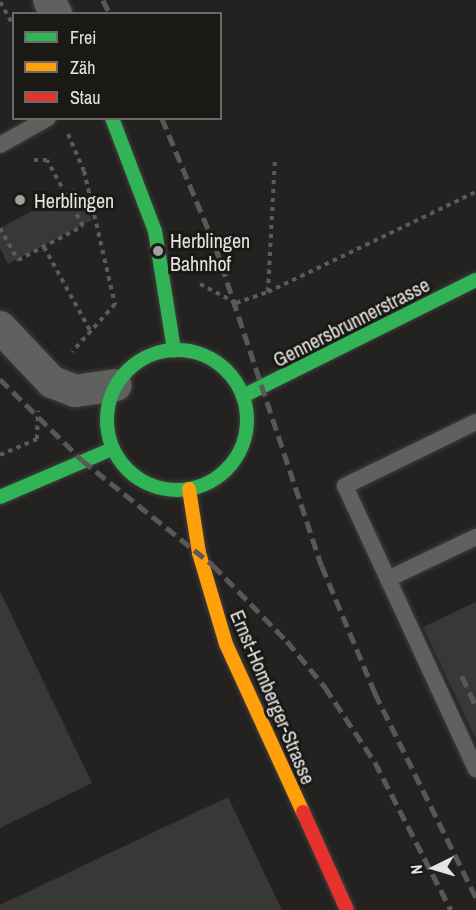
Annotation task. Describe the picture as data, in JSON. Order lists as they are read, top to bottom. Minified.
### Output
{"streets":{"street":["Gennersbrunnerstrasse","Ernst-Homberger-Strasse"]},"crossings":[["Gennersbrunnerstrasse","Ernst-Homberger-Strasse"]],"places":["Herblingen","Herblingen Bahnhof"],"legend":["Frei","Zäh","Stau"],"north":"left"}
